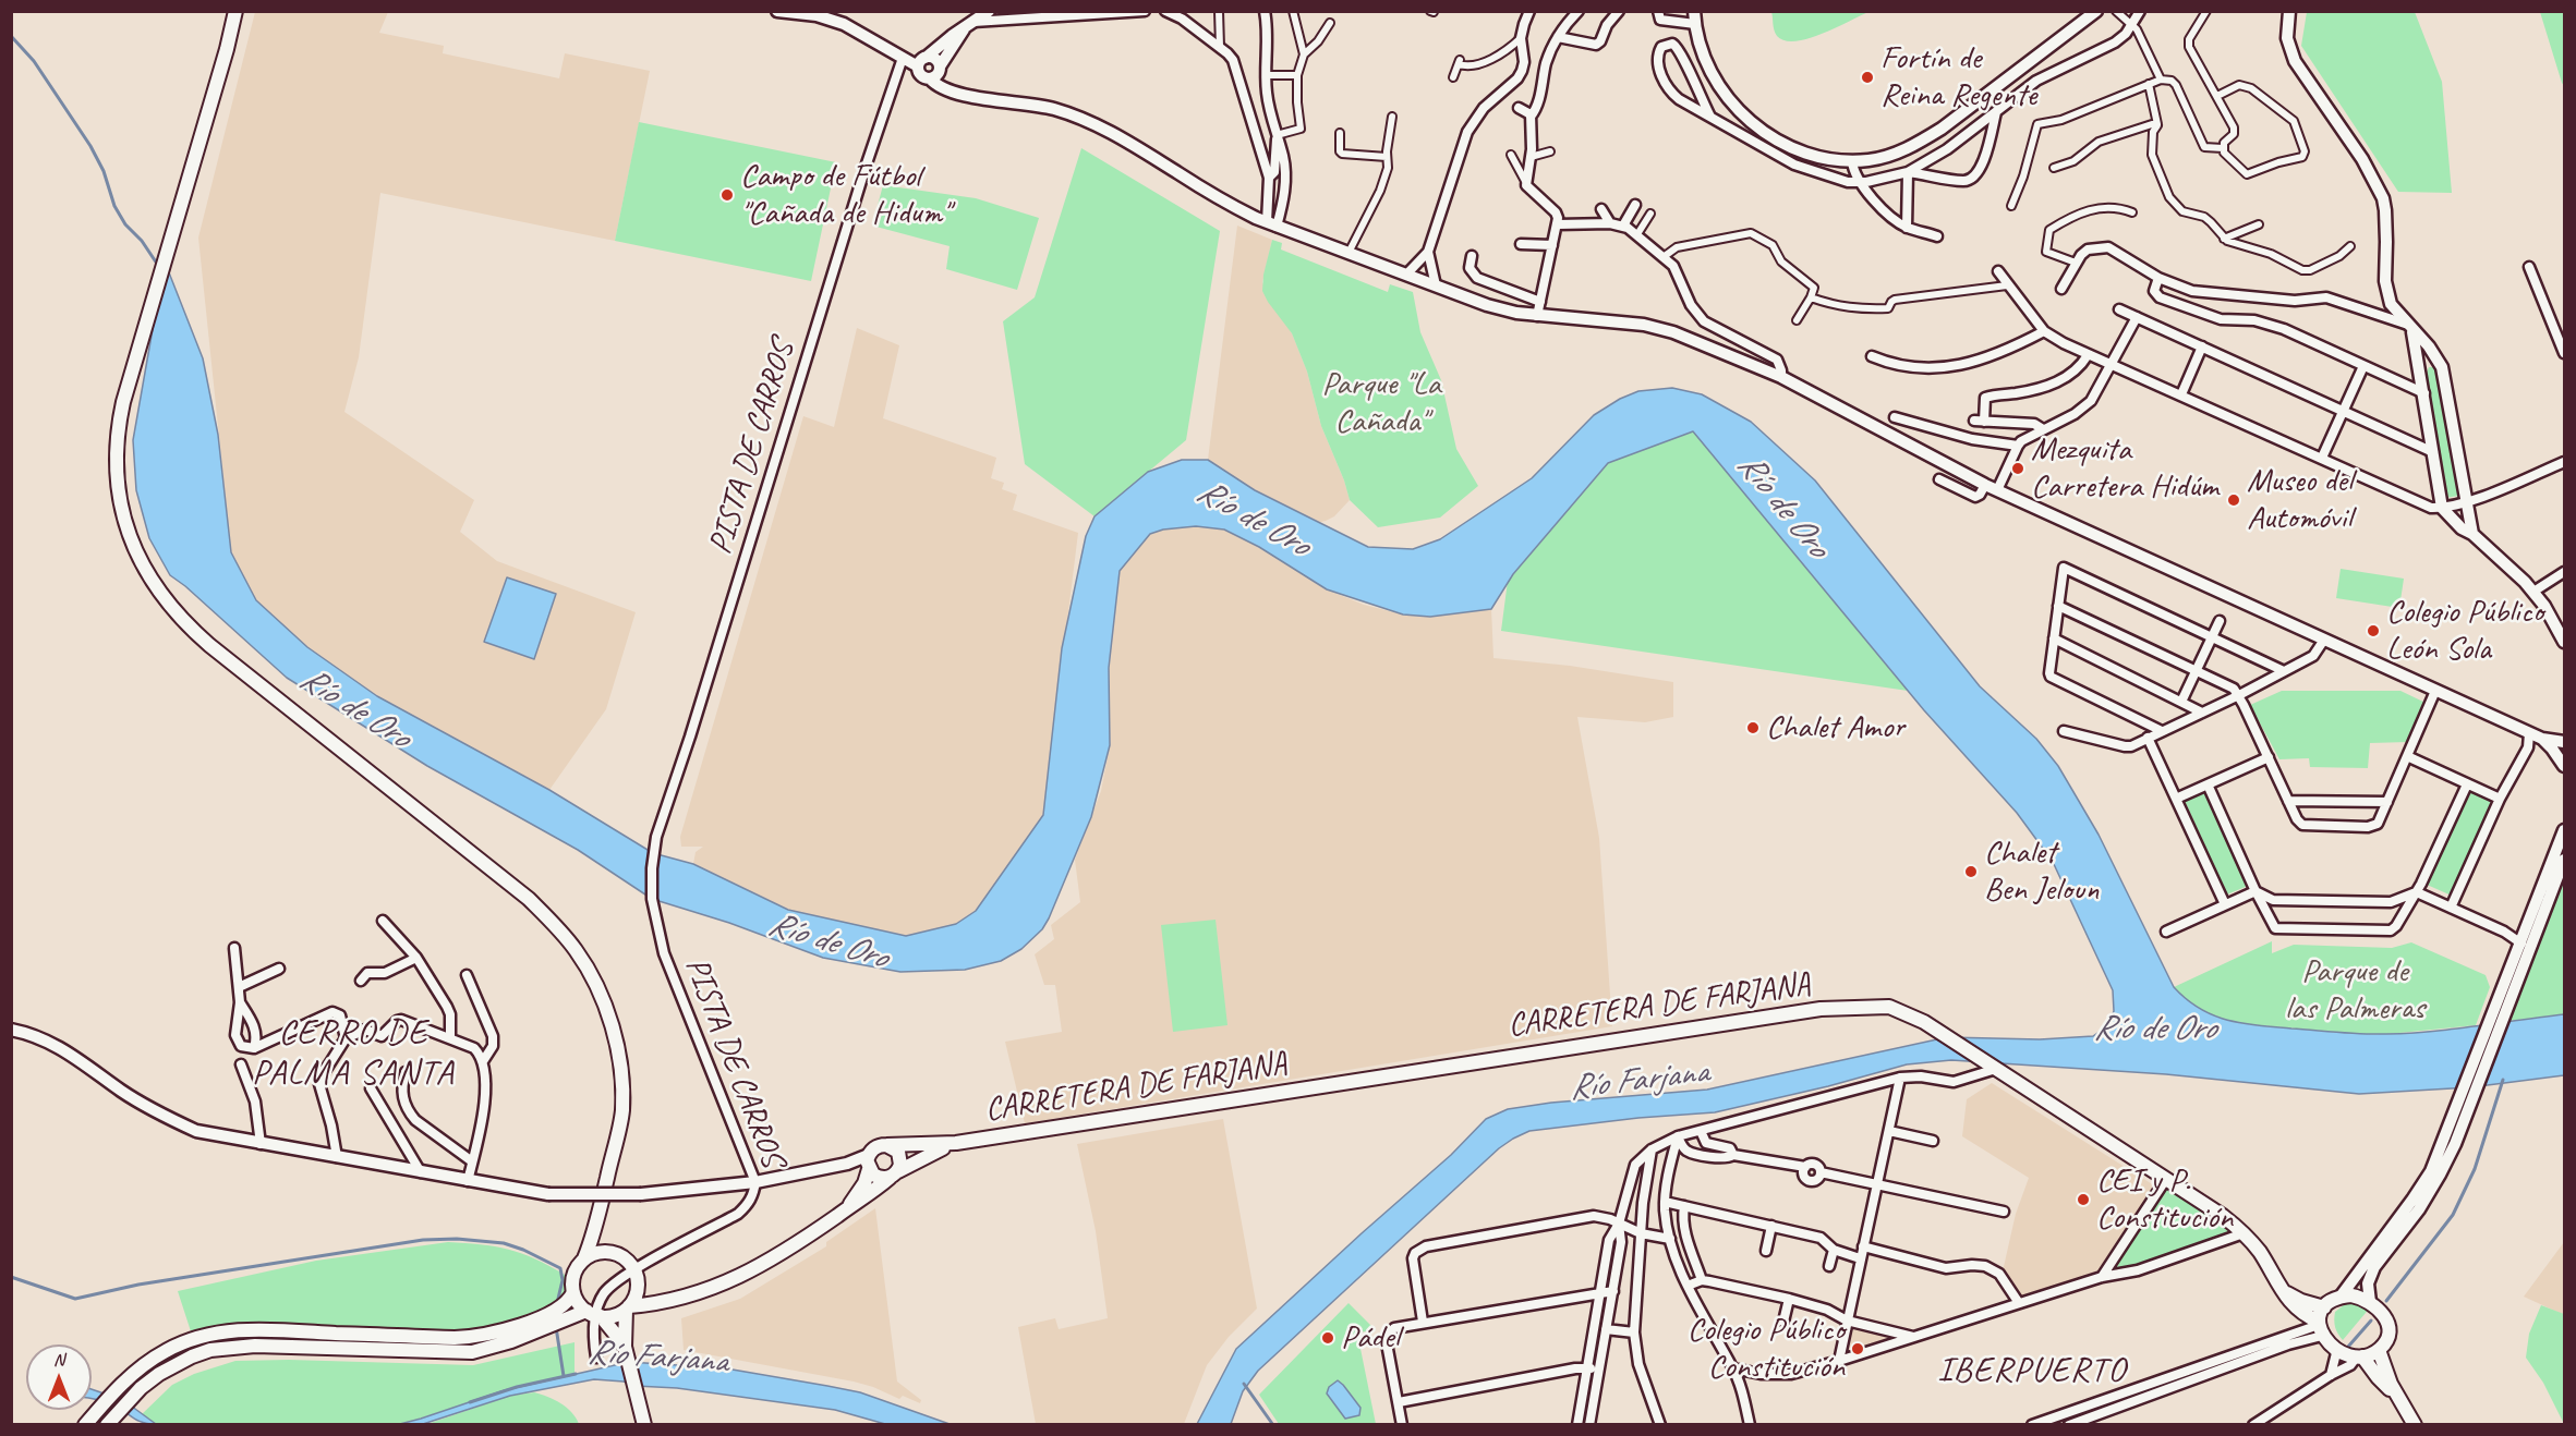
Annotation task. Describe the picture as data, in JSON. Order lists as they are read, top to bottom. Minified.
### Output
{"streets":{"main road":["CARRETERA DE FARJANA"],"street":["PISTA DE CARROS"]},"crossings":[["PISTA DE CARROS","CARRETERA DE FARJANA"]],"districts":["CERRO DE PALMA SANTA","IBERPUERTO"],"water":["Río de Oro","Río Farjana"],"parks":["Parque \"La Cañada\"","Parque de las Palmeras"],"places":["Fortín de Reina Regente","Campo de Fútbol \"Cañada de Hidum\"","Mezquita Carretera Hidúm","Museo del Automóvil","Colegio Público León Sola","Chalet Amor","Chalet Ben Jeloun","CEI y P. Constitución","Pádel","Colegio Público Constitución"],"north":"top"}
